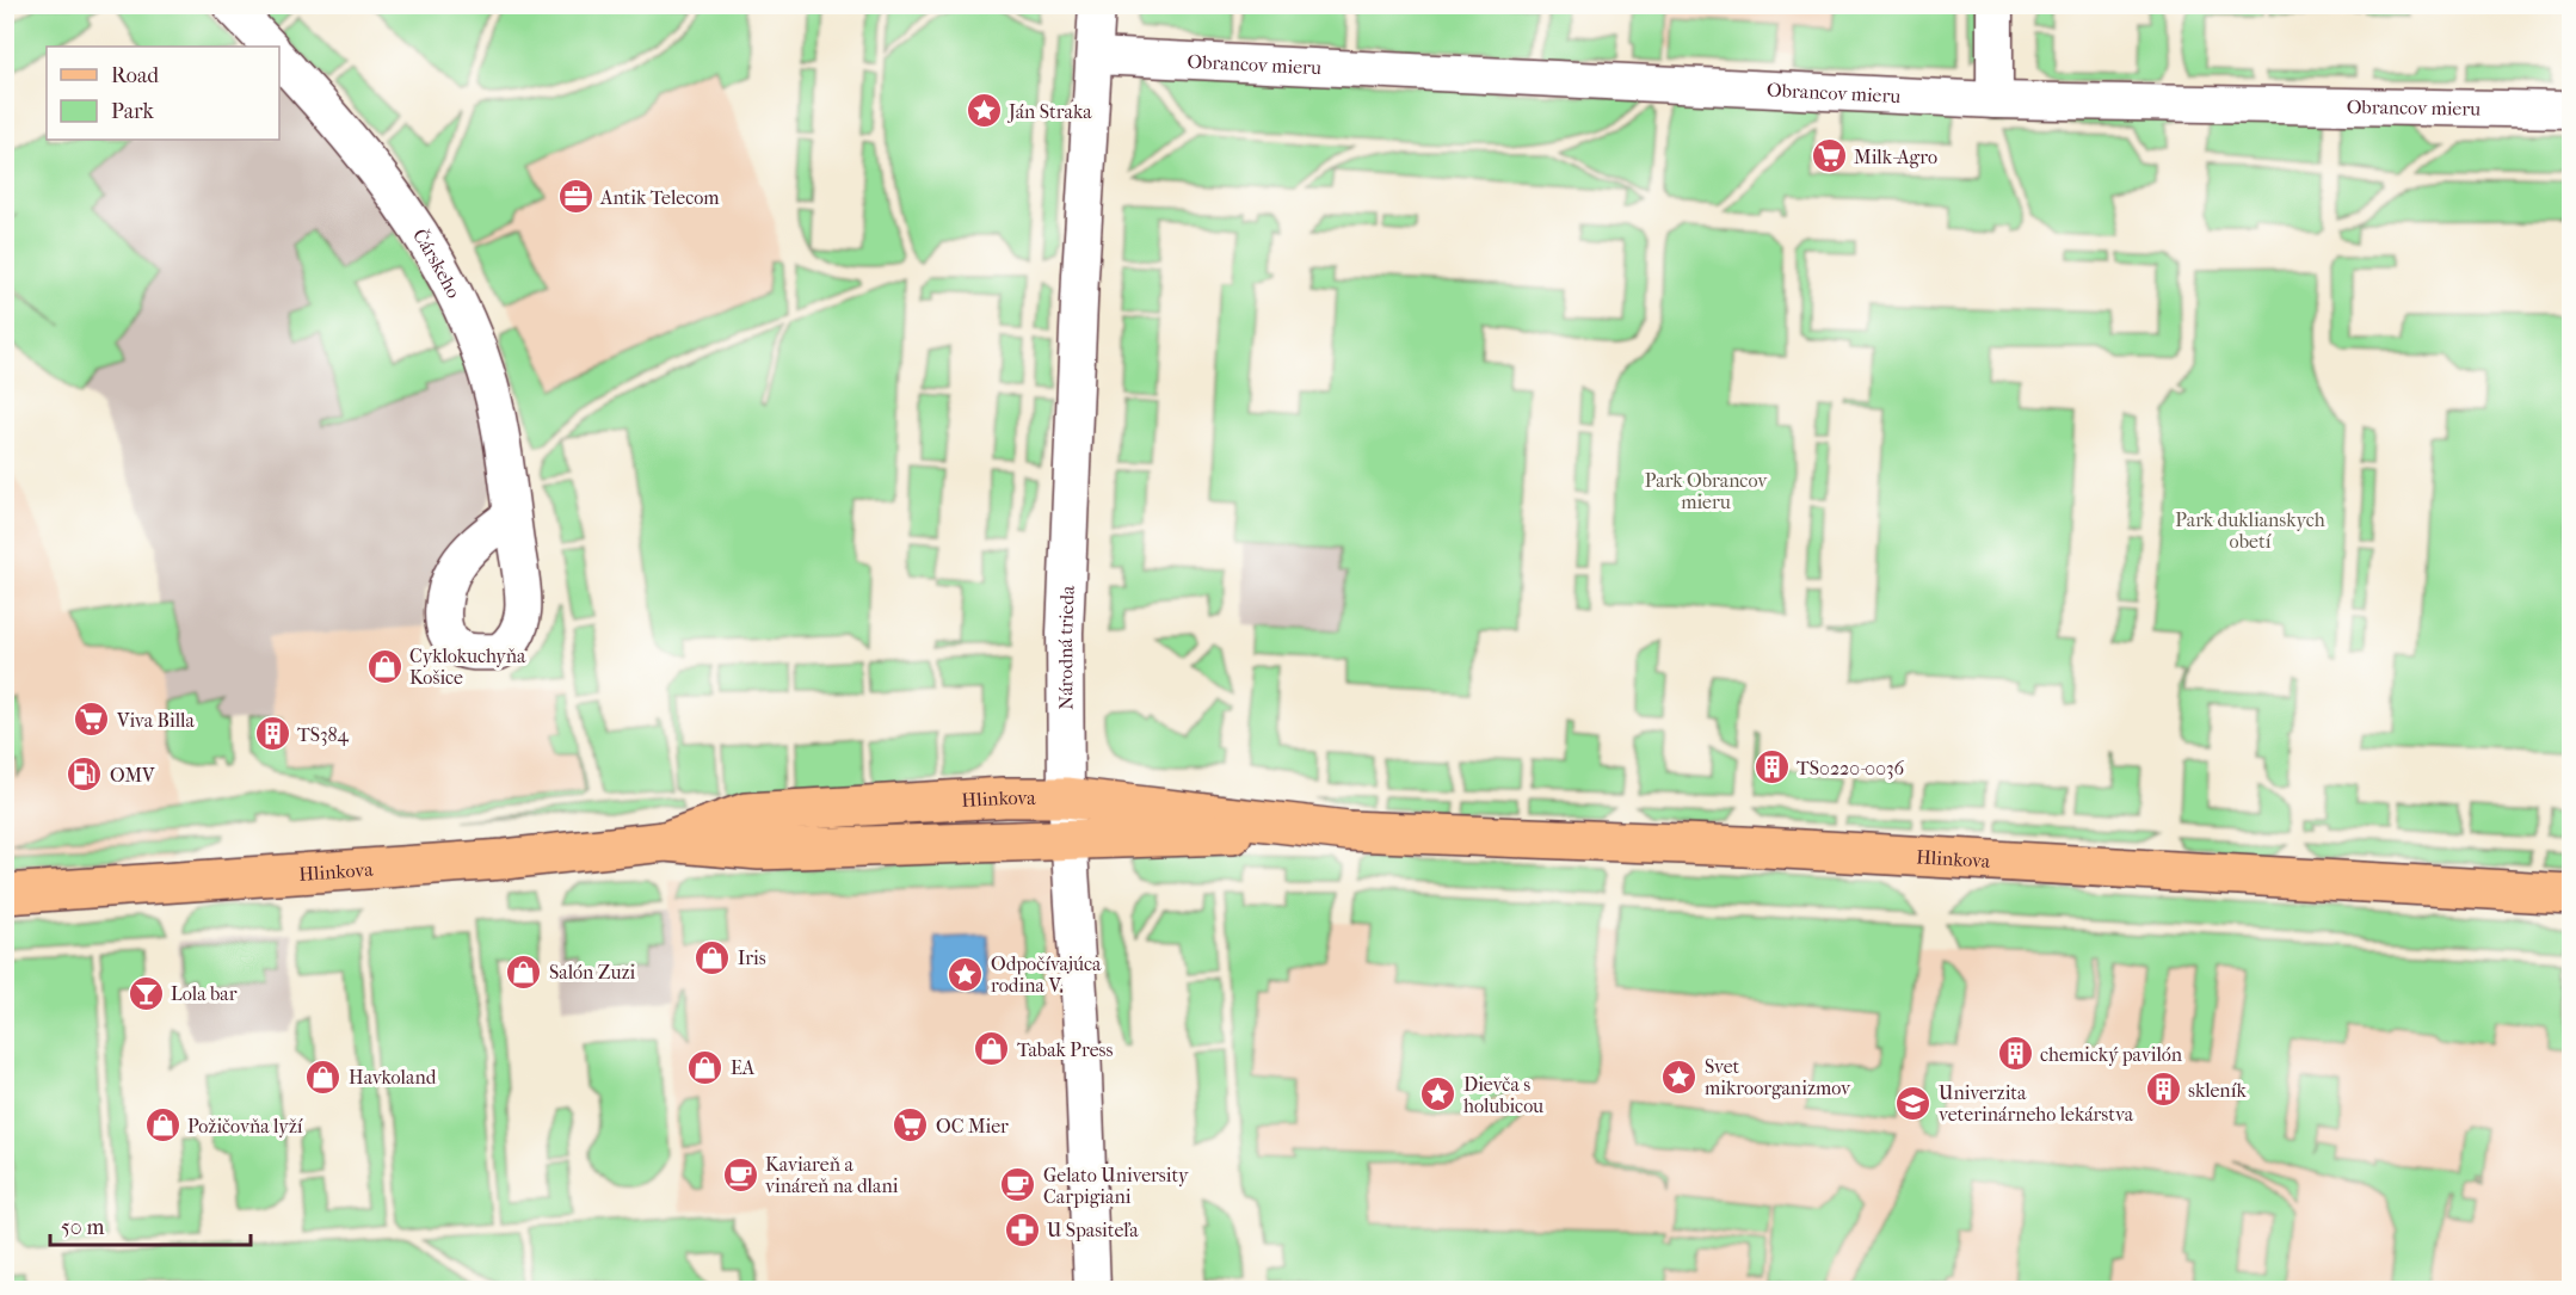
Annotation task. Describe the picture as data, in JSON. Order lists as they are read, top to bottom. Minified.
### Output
{"streets":{"main road":["Hlinkova"],"street":["Obrancov mieru","Čárskeho","Národná trieda"]},"crossings":[["Obrancov mieru","Národná trieda"],["Národná trieda","Hlinkova"]],"parks":["Park Obrancov mieru","Park duklianskych obetí"],"places":{"place":["Ján Straka","Odpočívajúca rodina V.","Svet mikroorganizmov","Dievča s holubicou"],"supermarket":["Milk-Agro","Viva Billa","OC Mier"],"office":["Antik Telecom"],"shop":["Cyklokuchyňa Košice","Iris","Salón Zuzi","Tabak Press","EA","Havkoland","Požičovňa lyží"],"building":["TS384","TS0220-0036","chemický pavilón","skleník"],"fuel station":["OMV"],"bar":["Lola bar"],"school or university":["Univerzita veterinárneho lekárstva"],"cafe":["Kaviareň a vináreň na dlani","Gelato University Carpigiani"],"pharmacy":["U Spasiteľa"]},"legend":["Road","Park"],"scale_bar":"50 m"}
